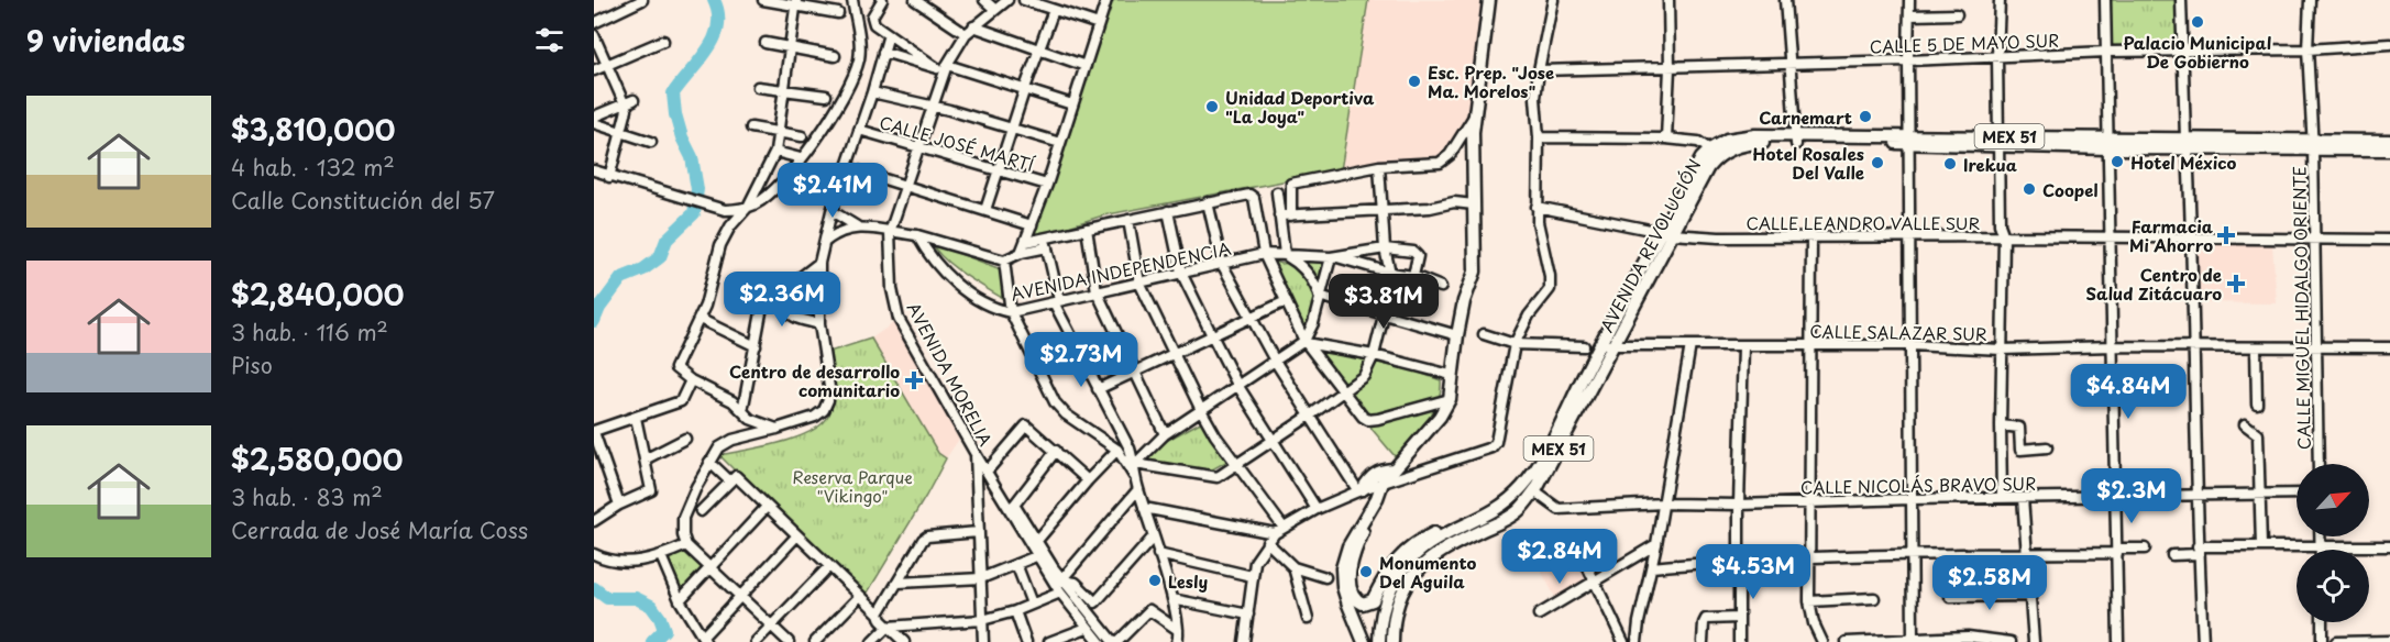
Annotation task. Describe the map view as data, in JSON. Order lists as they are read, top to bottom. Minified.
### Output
{"streets":{"main road":["MEX 51","AVENIDA REVOLUCIÓN"],"street":["CALLE 5 DE MAYO SUR","CALLE JOSÉ MARTÍ","CALLE LEANDRO VALLE SUR","AVENIDA INDEPENDENCIA","CALLE MIGUEL HIDALGO ORIENTE","CALLE SALAZAR SUR","AVENIDA MORELIA","CALLE NICOLÁS BRAVO SUR"]},"crossings":[["CALLE 5 DE MAYO SUR","CALLE MIGUEL HIDALGO ORIENTE"],["MEX 51","AVENIDA REVOLUCIÓN"],["MEX 51","CALLE MIGUEL HIDALGO ORIENTE"],["CALLE JOSÉ MARTÍ","AVENIDA MORELIA"],["CALLE LEANDRO VALLE SUR","AVENIDA REVOLUCIÓN"],["CALLE LEANDRO VALLE SUR","CALLE MIGUEL HIDALGO ORIENTE"],["AVENIDA REVOLUCIÓN","CALLE SALAZAR SUR"],["AVENIDA REVOLUCIÓN","CALLE NICOLÁS BRAVO SUR"],["CALLE MIGUEL HIDALGO ORIENTE","CALLE SALAZAR SUR"]],"parks":["Reserva Parque \"Vikingo\""],"places":{"other":["Palacio Municipal De Gobierno","Esc. Prep. \"Jose Ma. Morelos\"","Unidad Deportiva \"La Joya\"","Carnemart","Hotel México","Hotel Rosales Del Valle","Irekua","Coopel","Monumento Del Aguila","Lesly"],"health":["Farmacia Mi Ahorro","Centro de Salud Zitácuaro","Centro de desarrollo comunitario"]},"north":"top right","page":{"heading":"9 viviendas","list":[{"name":"$3,810,000","note":"4 hab. · 132 m² · Calle Constitución del 57"},{"name":"$2,840,000","note":"3 hab. · 116 m² · Piso"},{"name":"$2,580,000","note":"3 hab. · 83 m² · Cerrada de José María Coss"}],"price":["$2.41M","$2.36M","$3.81M","$2.73M","$4.84M","$2.3M","$2.84M","$4.53M","$2.58M"]}}
